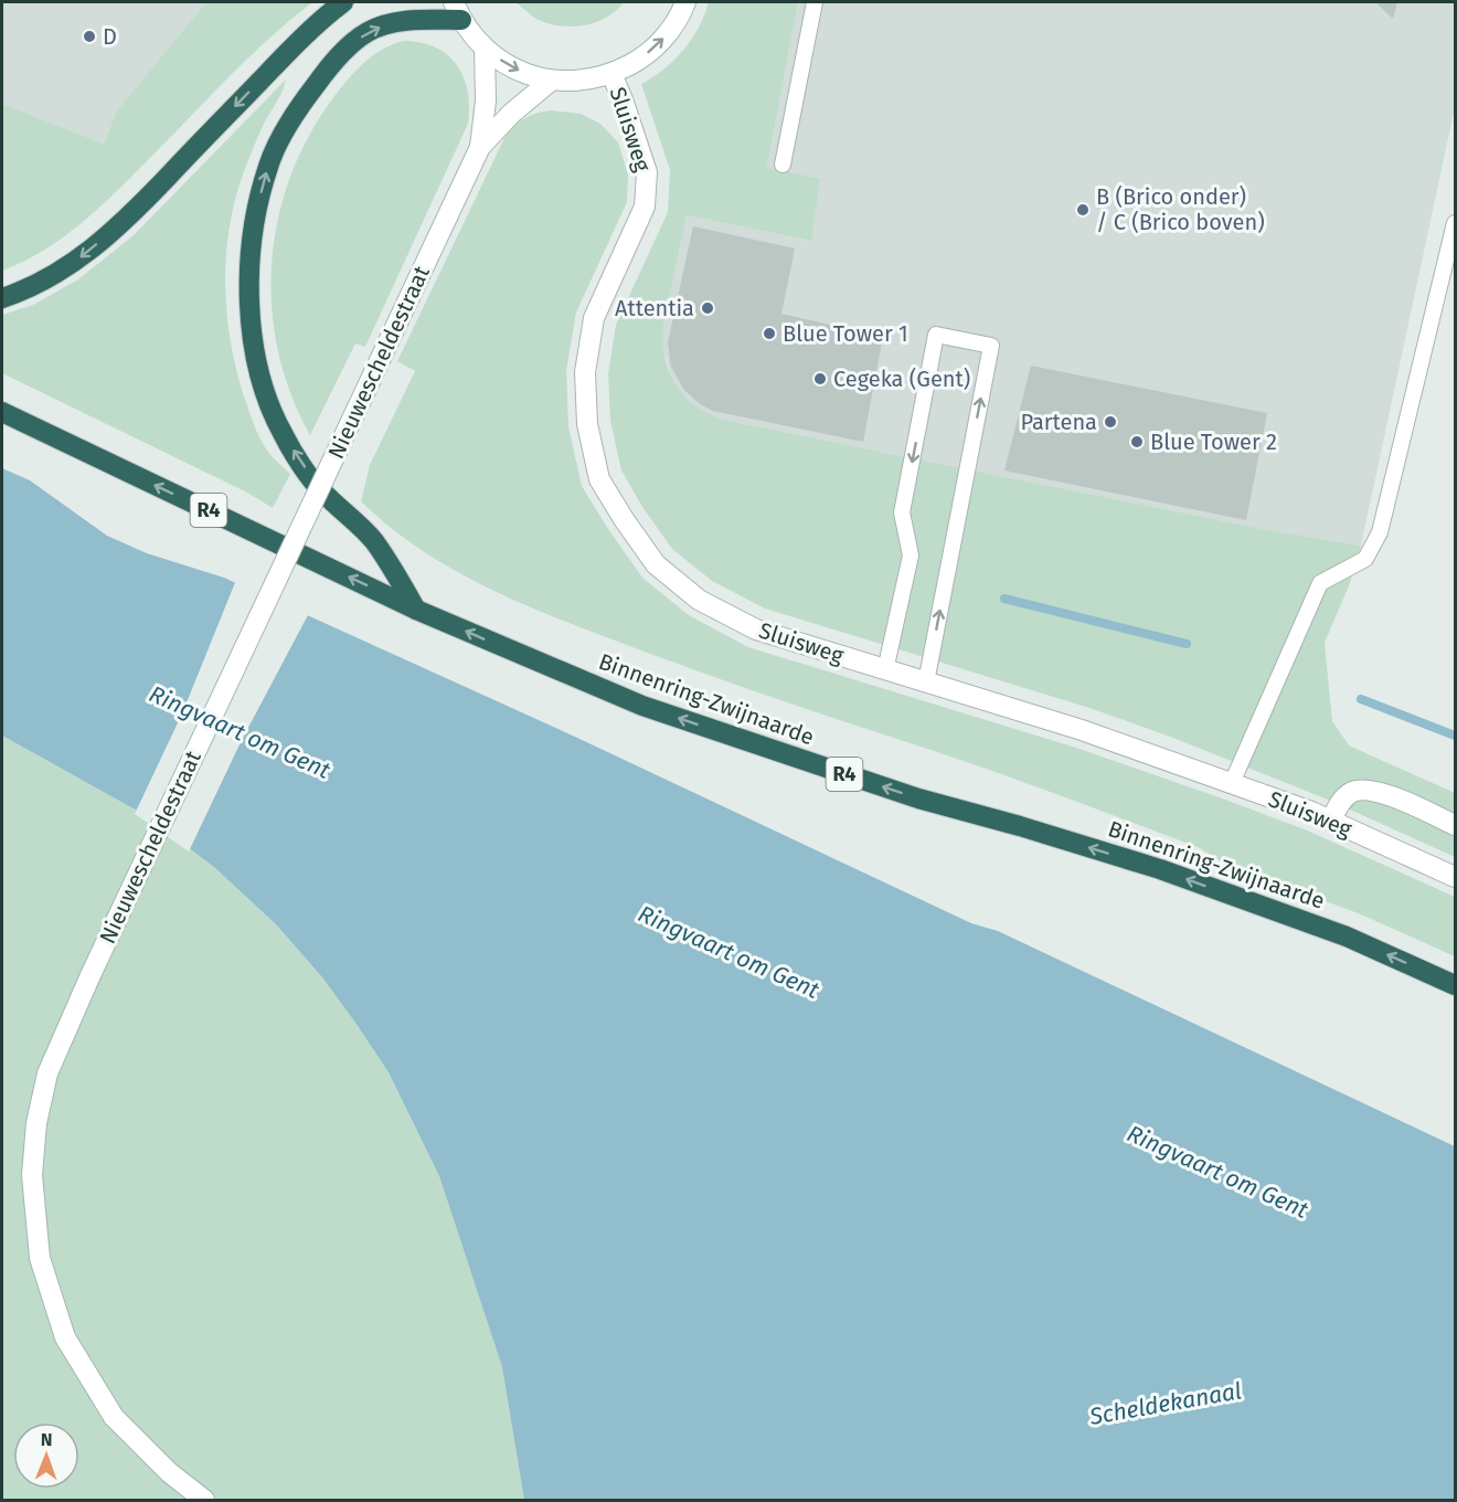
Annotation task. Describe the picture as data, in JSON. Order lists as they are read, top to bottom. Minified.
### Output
{"streets":{"highway":["R4","Binnenring-Zwijnaarde"],"main road":["Sluisweg","Nieuwescheldestraat"]},"one_way":["Binnenring-Zwijnaarde"],"water":["Ringvaart om Gent","Scheldekanaal"],"places":["D","B (Brico onder) / C (Brico boven)","Attentia","Blue Tower 1","Cegeka (Gent)","Partena","Blue Tower 2"],"north":"top"}
